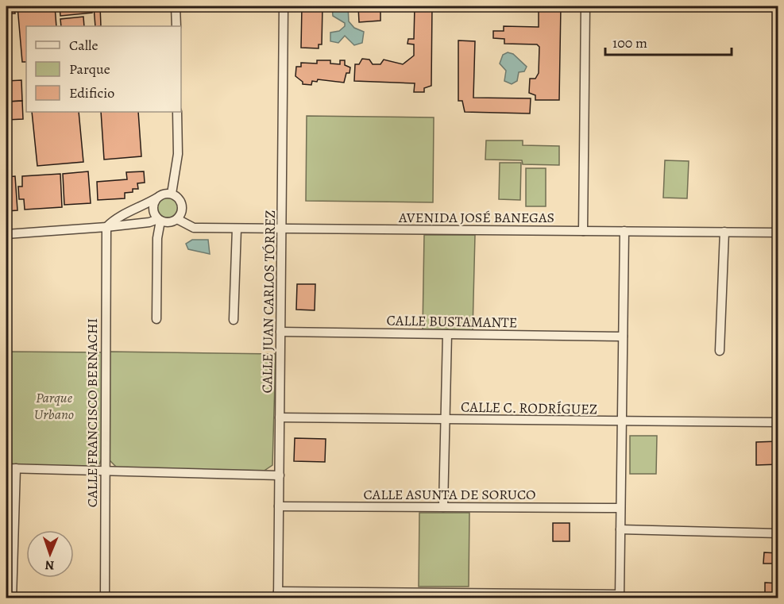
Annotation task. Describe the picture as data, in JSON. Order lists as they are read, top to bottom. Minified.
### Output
{"streets":{"street":["AVENIDA JOSÉ BANEGAS","CALLE JUAN CARLOS TÓRREZ","CALLE BUSTAMANTE","CALLE C. RODRÍGUEZ","CALLE FRANCISCO BERNACHI","CALLE ASUNTA DE SORUCO"]},"crossings":[["AVENIDA JOSÉ BANEGAS","CALLE JUAN CARLOS TÓRREZ"],["CALLE JUAN CARLOS TÓRREZ","CALLE BUSTAMANTE"],["CALLE JUAN CARLOS TÓRREZ","CALLE C. RODRÍGUEZ"],["CALLE JUAN CARLOS TÓRREZ","CALLE ASUNTA DE SORUCO"]],"parks":["Parque Urbano"],"legend":["Calle","Parque","Edificio"],"scale_bar":"100 m","north":"bottom"}
